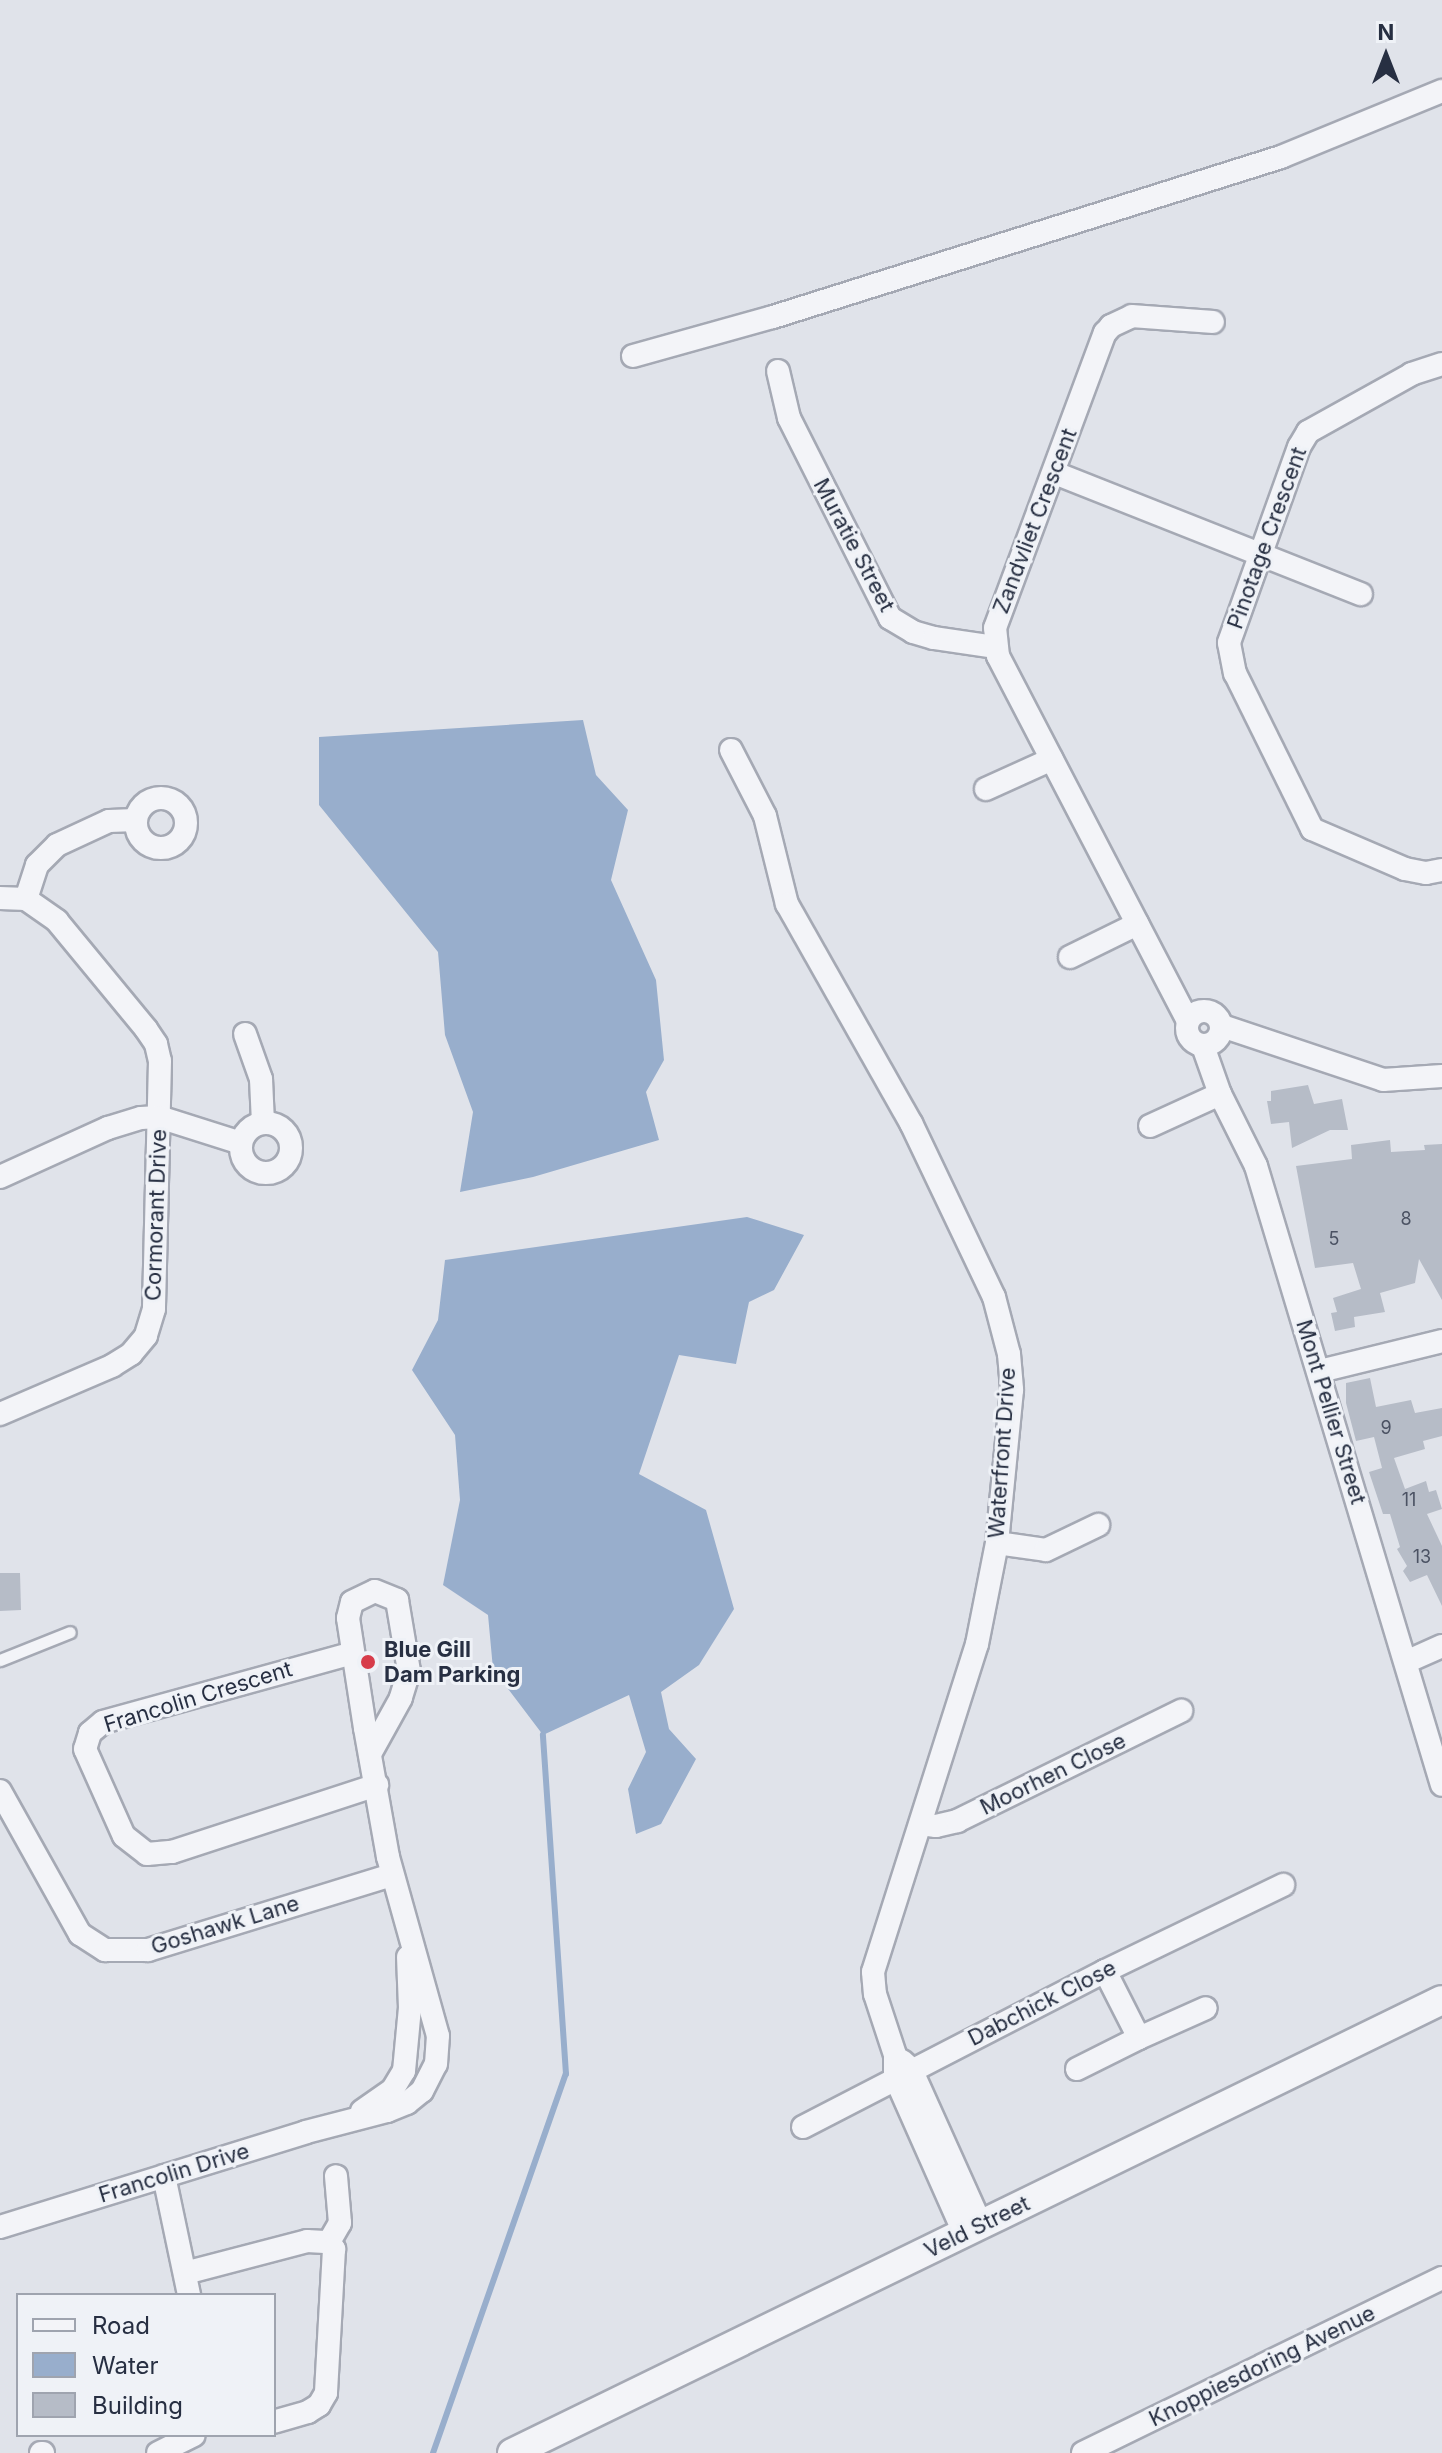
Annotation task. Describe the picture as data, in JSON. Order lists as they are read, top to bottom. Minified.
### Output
{"streets":{"street":["Zandvliet Crescent","Pinotage Crescent","Muratie Street","Cormorant Drive","Mont Pellier Street","Waterfront Drive","Francolin Crescent","Moorhen Close","Goshawk Lane","Dabchick Close","Francolin Drive","Veld Street","Knoppiesdoring Avenue"]},"crossings":[["Zandvliet Crescent","Muratie Street"],["Waterfront Drive","Moorhen Close"],["Waterfront Drive","Dabchick Close"],["Waterfront Drive","Veld Street"],["Francolin Crescent","Francolin Drive"],["Goshawk Lane","Francolin Drive"]],"places":["Blue Gill Dam Parking"],"house_numbers":["8","5","9","11","13"],"legend":["Road","Water","Building"],"north":"top"}
